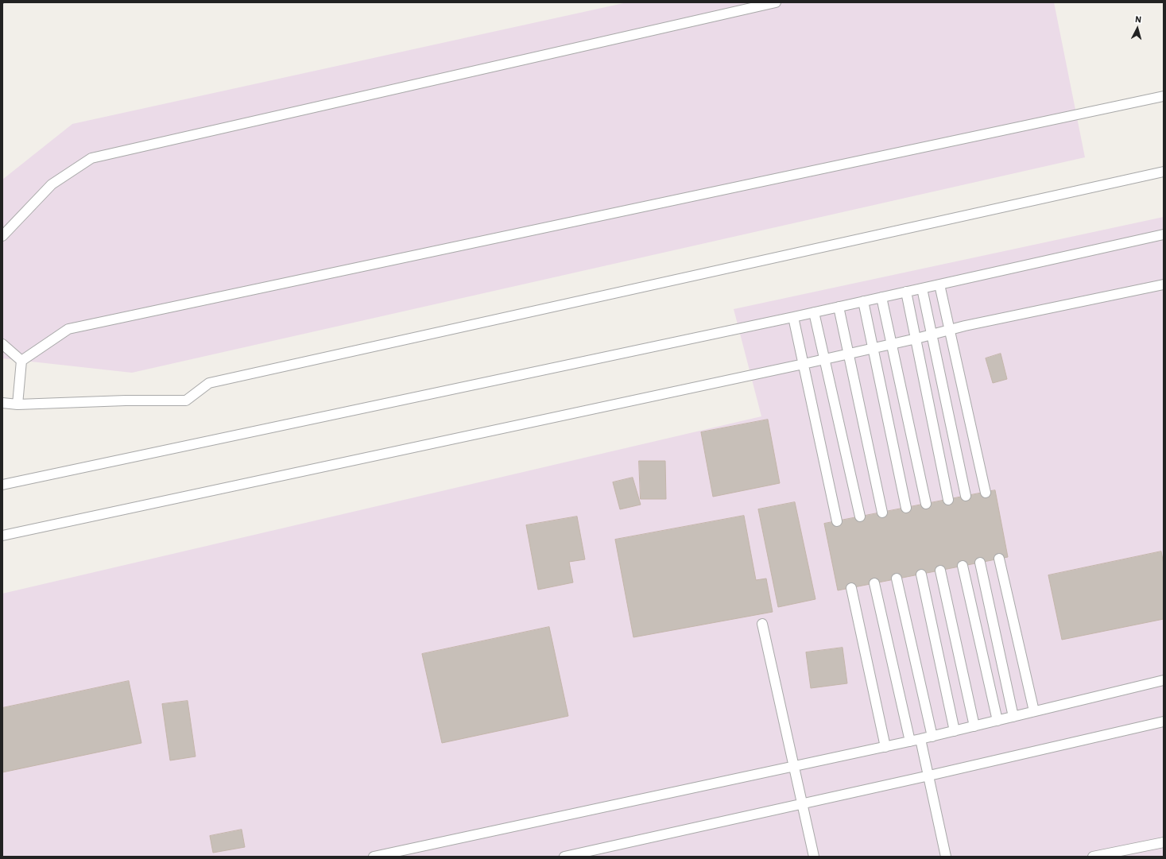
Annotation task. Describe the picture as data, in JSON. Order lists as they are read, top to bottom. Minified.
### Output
{"north":"top"}
